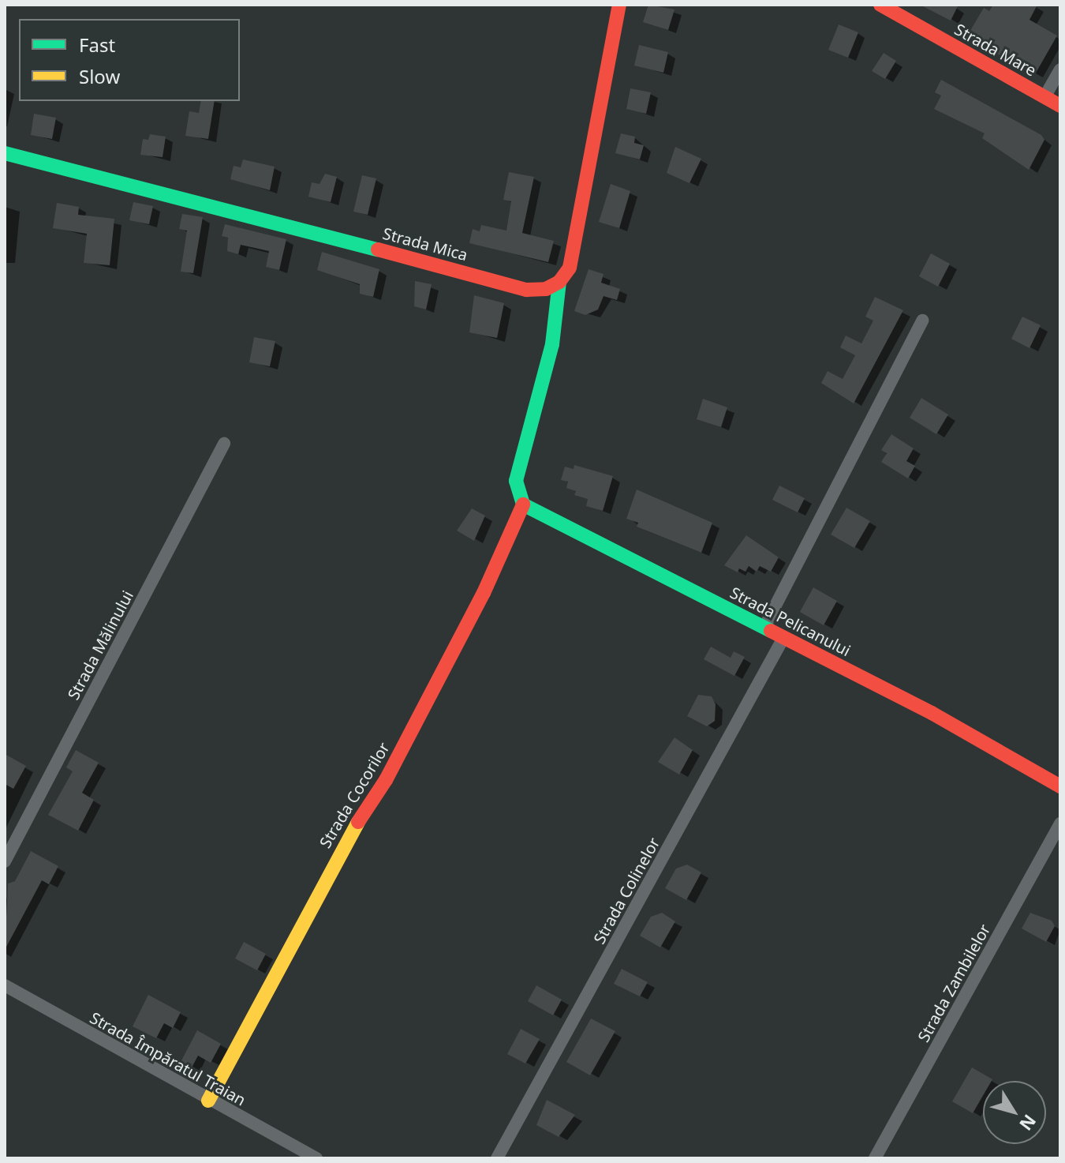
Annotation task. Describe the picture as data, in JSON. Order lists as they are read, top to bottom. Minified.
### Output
{"streets":{"street":["Strada Mare","Strada Mica","Strada Pelicanului","Strada Mălinului","Strada Cocorilor","Strada Colinelor","Strada Zambilelor","Strada Împăratul Traian"]},"crossings":[["Strada Pelicanului","Strada Cocorilor"],["Strada Pelicanului","Strada Colinelor"],["Strada Cocorilor","Strada Împăratul Traian"]],"legend":["Fast","Slow"],"north":"bottom right"}
